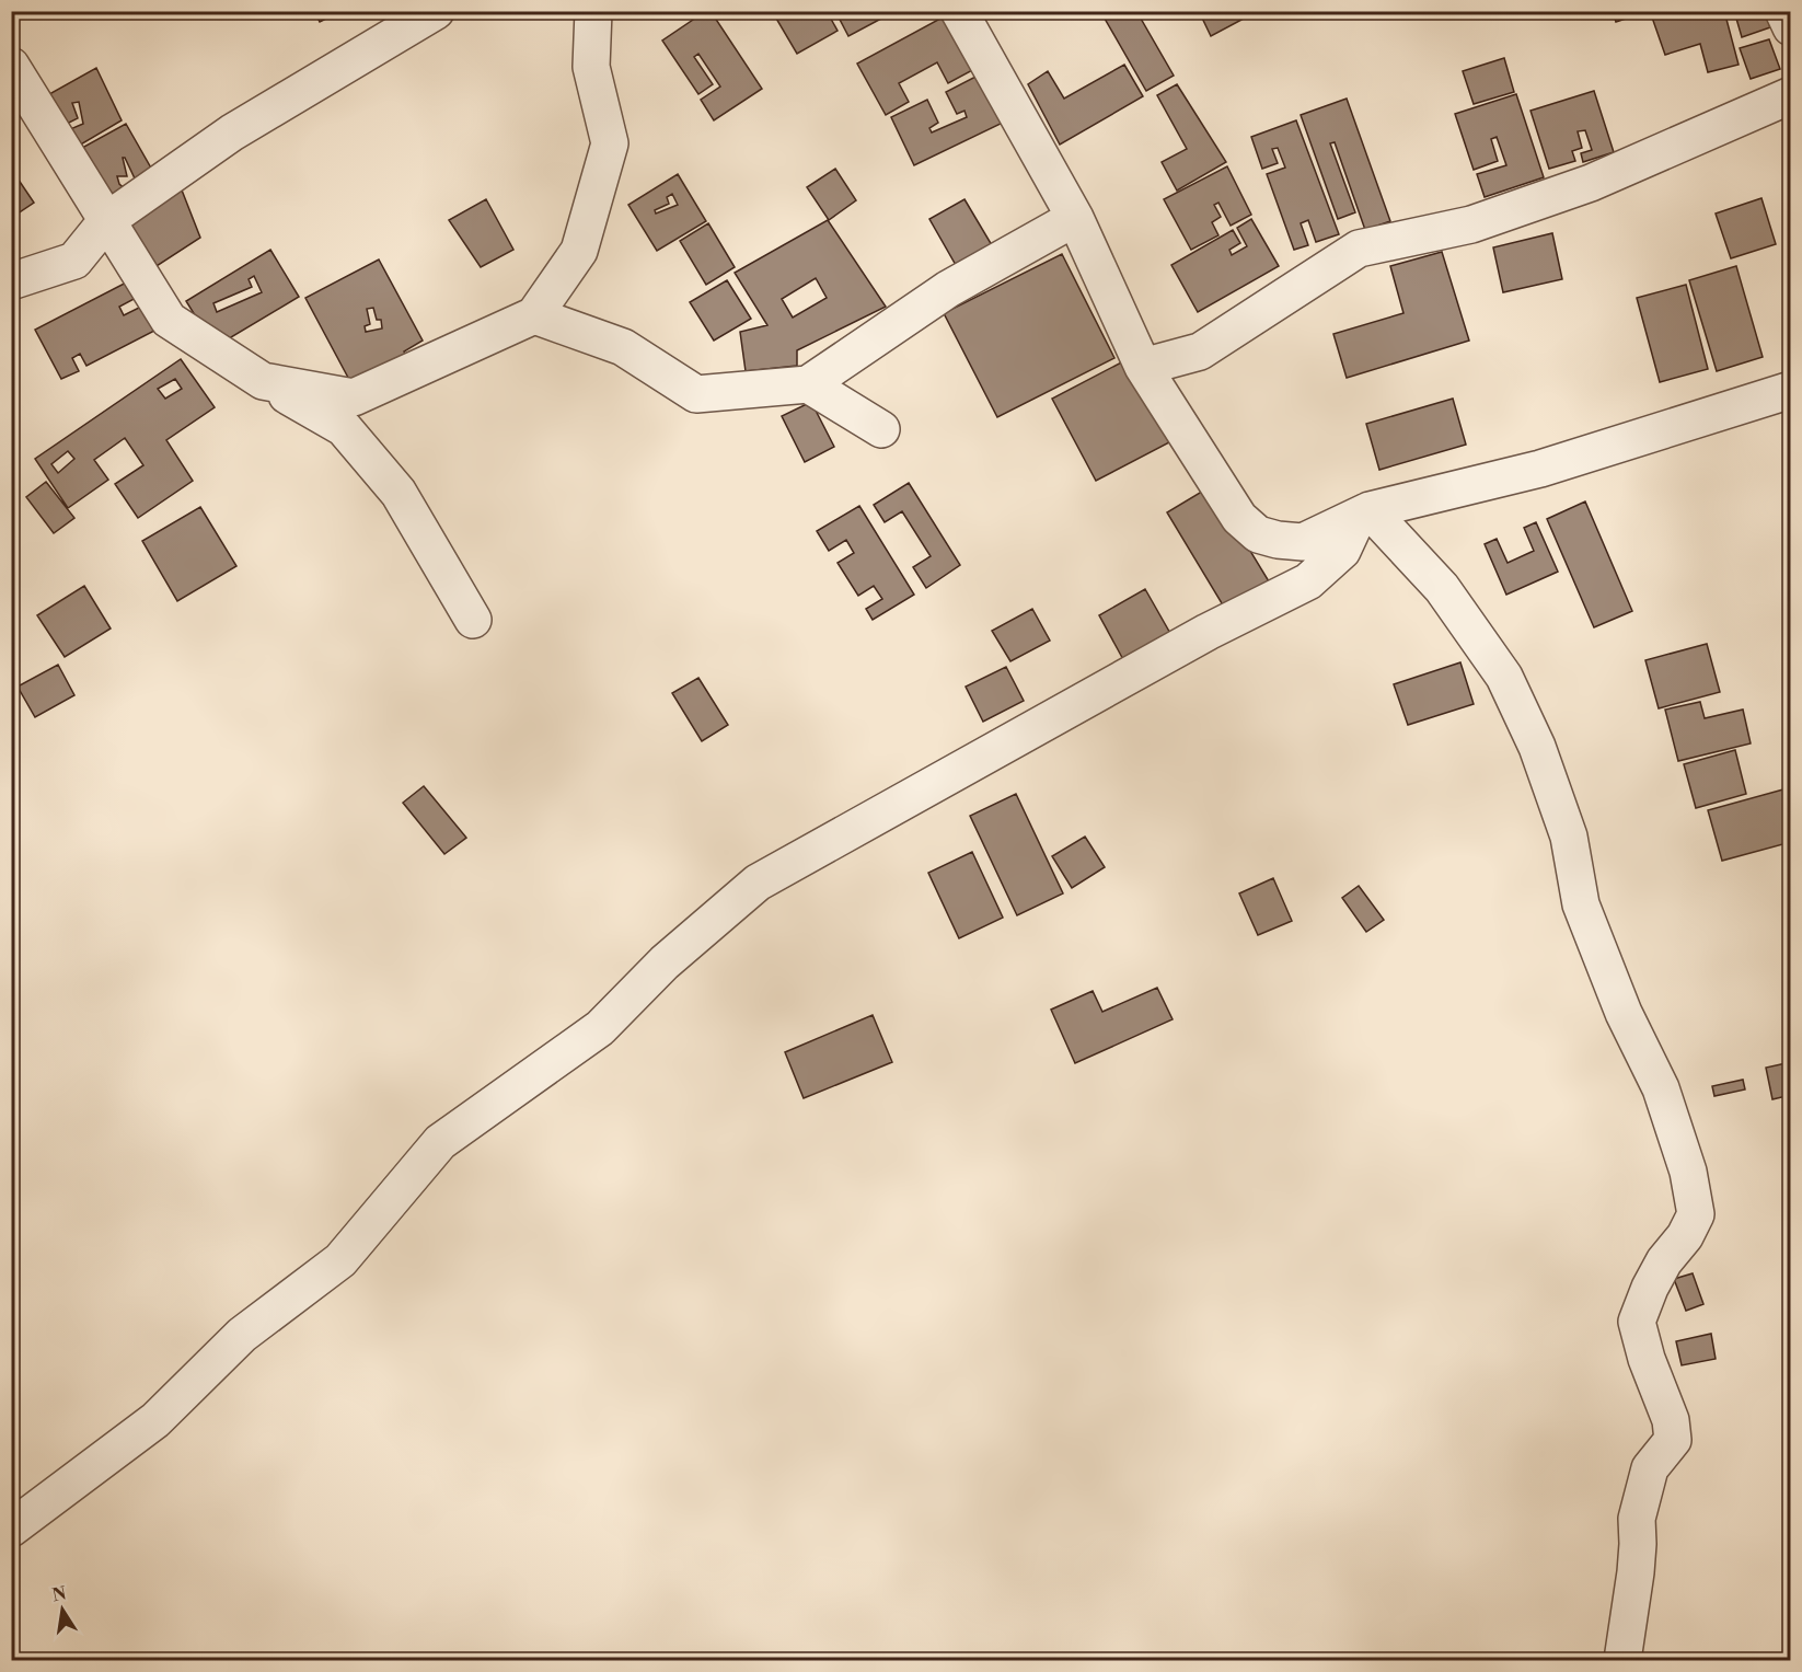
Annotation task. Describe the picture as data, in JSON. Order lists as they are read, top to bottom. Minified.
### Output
{"north":"top"}
